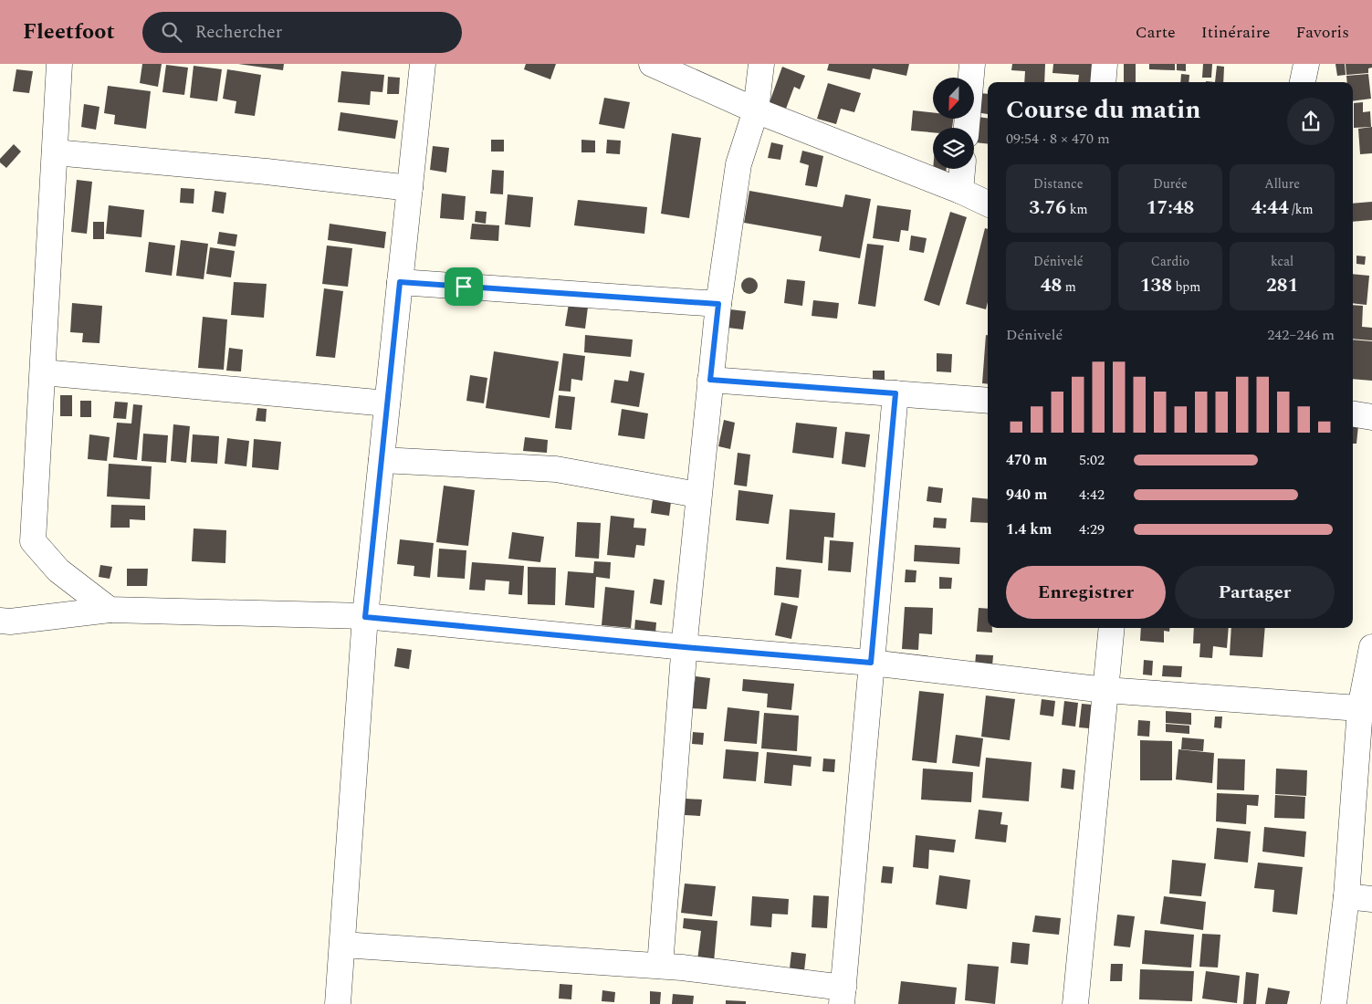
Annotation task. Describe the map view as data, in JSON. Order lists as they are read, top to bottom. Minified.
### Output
{"north":"bottom","page":{"header":"Fleetfoot","search":"Rechercher","nav":["Carte","Itinéraire","Favoris"],"heading":["Course du matin","09:54 · 8 × 470 m"],"stats":[["Distance","3.76 km"],["Durée","17:48"],["Allure","4:44 /km"],["Dénivelé","48 m"],["Cardio","138 bpm"],["kcal","281"]],"chart":["Dénivelé","242–246 m"],"list":[{"name":"470 m","note":"5:02"},{"name":"940 m","note":"4:42"},{"name":"1.4 km","note":"4:29"}],"buttons":["Enregistrer","Partager"]}}
